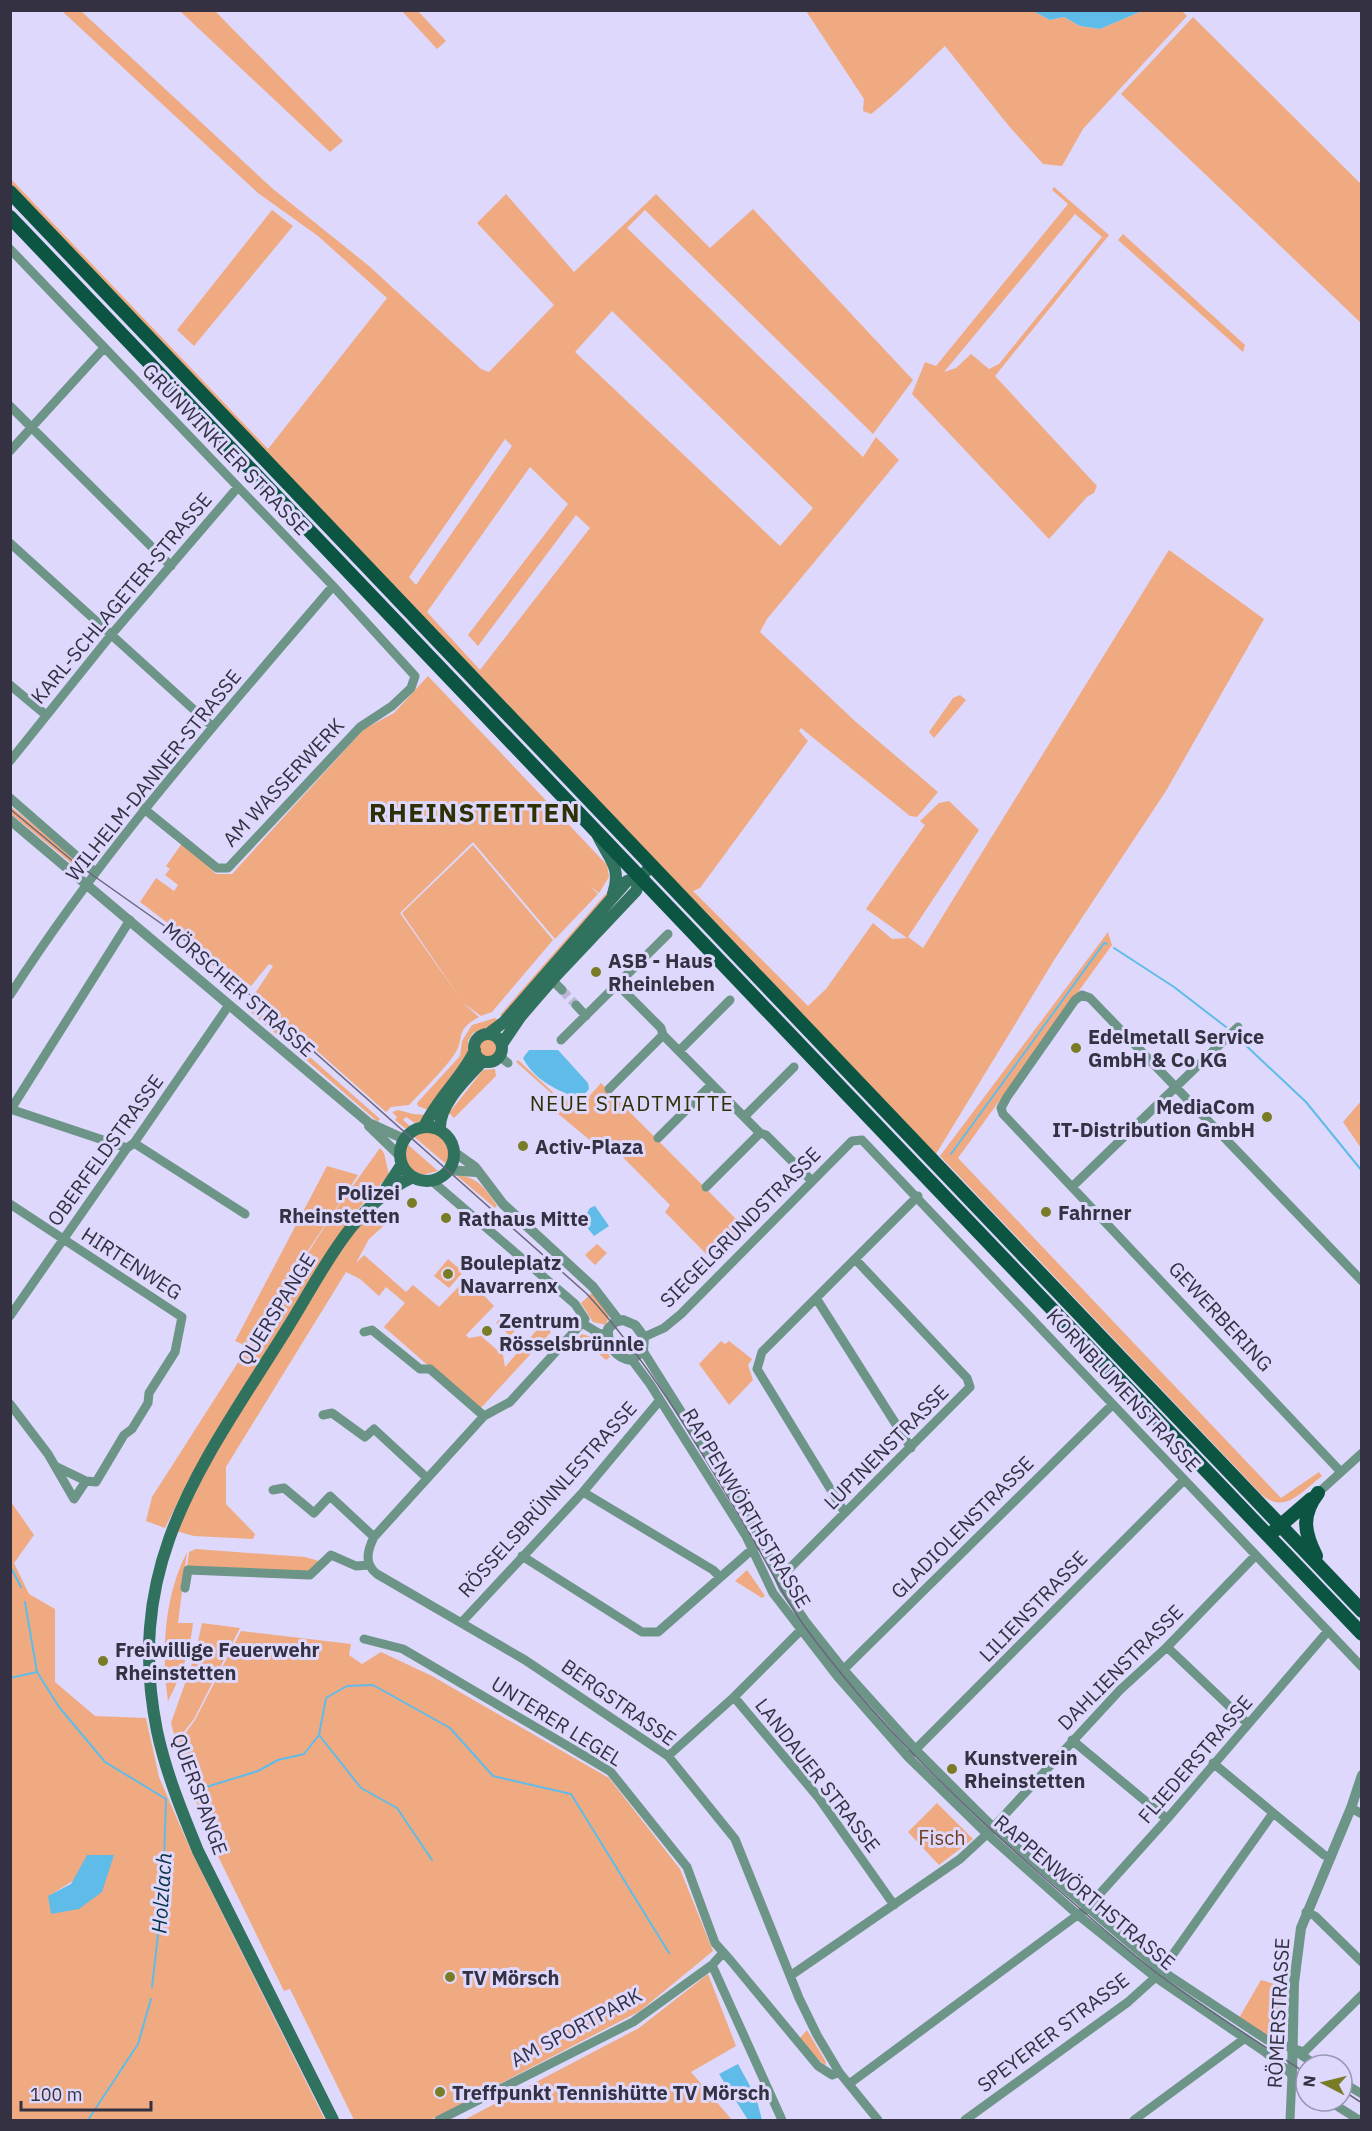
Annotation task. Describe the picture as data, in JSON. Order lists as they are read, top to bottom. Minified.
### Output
{"streets":{"main road":["QUERSPANGE"],"street":["GRÜNWINKLER STRASSE","KARL-SCHLAGETER-STRASSE","WILHELM-DANNER-STRASSE","AM WASSERWERK","MÖRSCHER STRASSE","OBERFELDSTRASSE","SIEGELGRUNDSTRASSE","HIRTENWEG","GEWERBERING","KORNBLUMENSTRASSE","LUPINENSTRASSE","RÖSSELSBRÜNNLESTRASSE","RAPPENWÖRTHSTRASSE","GLADIOLENSTRASSE","LILIENSTRASSE","DAHLIENSTRASSE","BERGSTRASSE","UNTERER LEGEL","FLIEDERSTRASSE","LANDAUER STRASSE","RÖMERSTRASSE","AM SPORTPARK","SPEYERER STRASSE"]},"crossings":[["GRÜNWINKLER STRASSE","KARL-SCHLAGETER-STRASSE"],["GRÜNWINKLER STRASSE","WILHELM-DANNER-STRASSE"],["GRÜNWINKLER STRASSE","AM WASSERWERK"],["WILHELM-DANNER-STRASSE","AM WASSERWERK"],["WILHELM-DANNER-STRASSE","MÖRSCHER STRASSE"],["MÖRSCHER STRASSE","OBERFELDSTRASSE"],["OBERFELDSTRASSE","HIRTENWEG"],["SIEGELGRUNDSTRASSE","KORNBLUMENSTRASSE"],["SIEGELGRUNDSTRASSE","RAPPENWÖRTHSTRASSE"],["KORNBLUMENSTRASSE","GLADIOLENSTRASSE"],["KORNBLUMENSTRASSE","LILIENSTRASSE"],["KORNBLUMENSTRASSE","DAHLIENSTRASSE"],["KORNBLUMENSTRASSE","FLIEDERSTRASSE"],["LUPINENSTRASSE","RAPPENWÖRTHSTRASSE"],["RÖSSELSBRÜNNLESTRASSE","RAPPENWÖRTHSTRASSE"],["RÖSSELSBRÜNNLESTRASSE","BERGSTRASSE"],["RAPPENWÖRTHSTRASSE","GLADIOLENSTRASSE"],["RAPPENWÖRTHSTRASSE","LILIENSTRASSE"],["RAPPENWÖRTHSTRASSE","DAHLIENSTRASSE"],["RAPPENWÖRTHSTRASSE","FLIEDERSTRASSE"],["RAPPENWÖRTHSTRASSE","RÖMERSTRASSE"],["RAPPENWÖRTHSTRASSE","SPEYERER STRASSE"],["DAHLIENSTRASSE","BERGSTRASSE"],["DAHLIENSTRASSE","LANDAUER STRASSE"],["BERGSTRASSE","UNTERER LEGEL"],["BERGSTRASSE","FLIEDERSTRASSE"],["UNTERER LEGEL","AM SPORTPARK"]],"districts":["RHEINSTETTEN","NEUE STADTMITTE"],"water":["Holzlach"],"parks":["Fisch"],"places":["ASB - Haus Rheinleben","Edelmetall Service GmbH & Co KG","MediaCom IT-Distribution GmbH","Activ-Plaza","Polizei Rheinstetten","Fahrner","Rathaus Mitte","Bouleplatz Navarrenx","Zentrum Rösselsbrünnle","Freiwillige Feuerwehr Rheinstetten","Kunstverein Rheinstetten","TV Mörsch","Treffpunkt Tennishütte TV Mörsch"],"scale_bar":"100 m","north":"left"}
